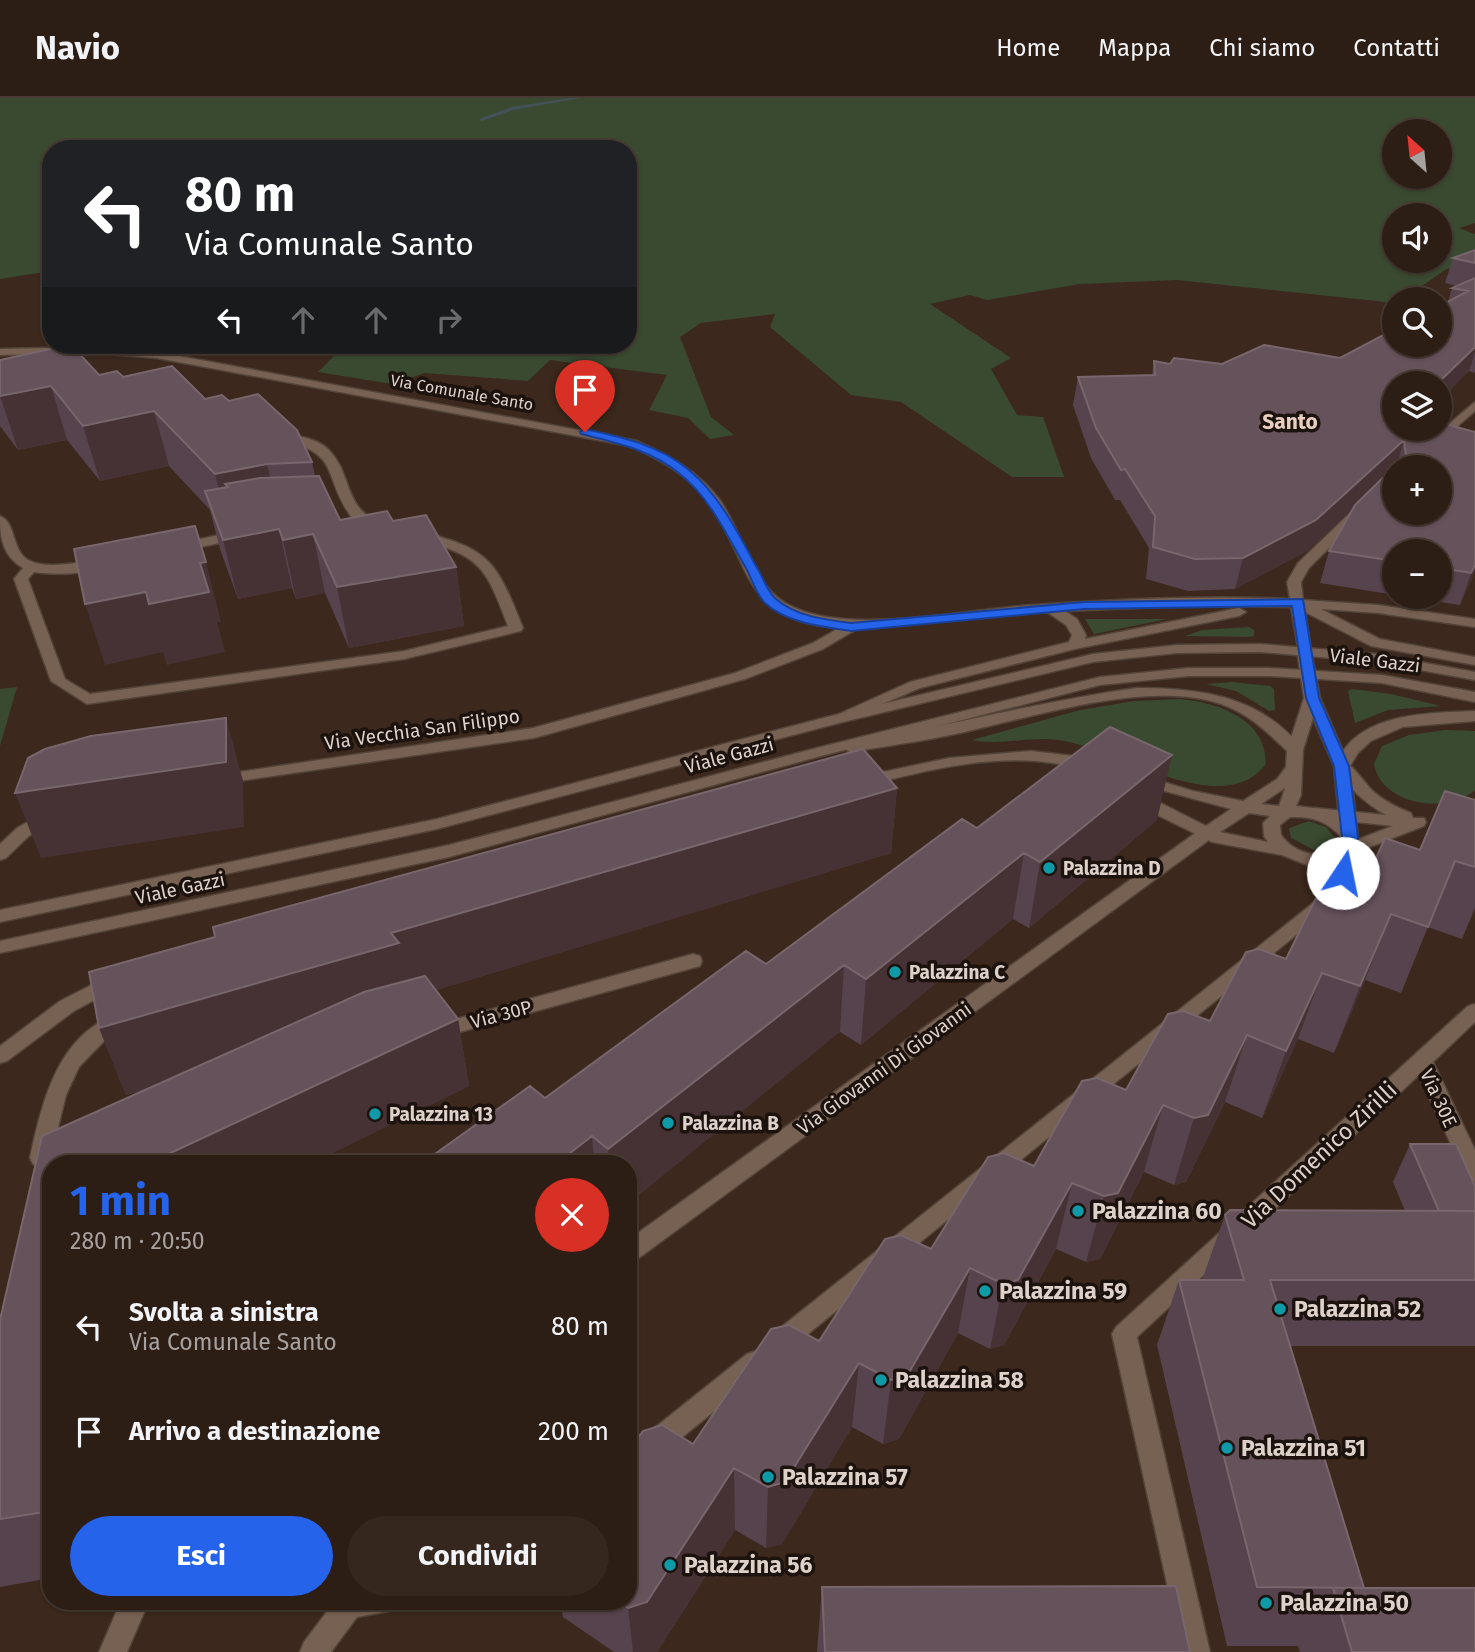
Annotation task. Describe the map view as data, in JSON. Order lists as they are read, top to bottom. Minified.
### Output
{"streets":{"street":["Via Comunale Santo","Viale Gazzi","Via Vecchia San Filippo","Via 30P","Via Giovanni Di Giovanni","Via 30E","Via Domenico Zirilli"]},"crossings":[["Via Comunale Santo","Via Vecchia San Filippo"],["Via 30E","Via Domenico Zirilli"]],"districts":["Santo"],"places":["Palazzina D","Palazzina C","Palazzina 13","Palazzina B","Palazzina 60","Palazzina 59","Palazzina 52","Palazzina 58","Palazzina 51","Palazzina 57","Palazzina 56","Palazzina 50"],"north":"top left","page":{"header":"Navio","nav":["Home","Mappa","Chi siamo","Contatti"],"map_buttons":["+","−"],"turn":["80 m","Via Comunale Santo"],"heading":["1 min","280 m · 20:50"],"list":[{"name":"Svolta a sinistra","note":"Via Comunale Santo","value":"80 m"},{"name":"Arrivo a destinazione","value":"200 m"}],"buttons":["Esci","Condividi"]}}
